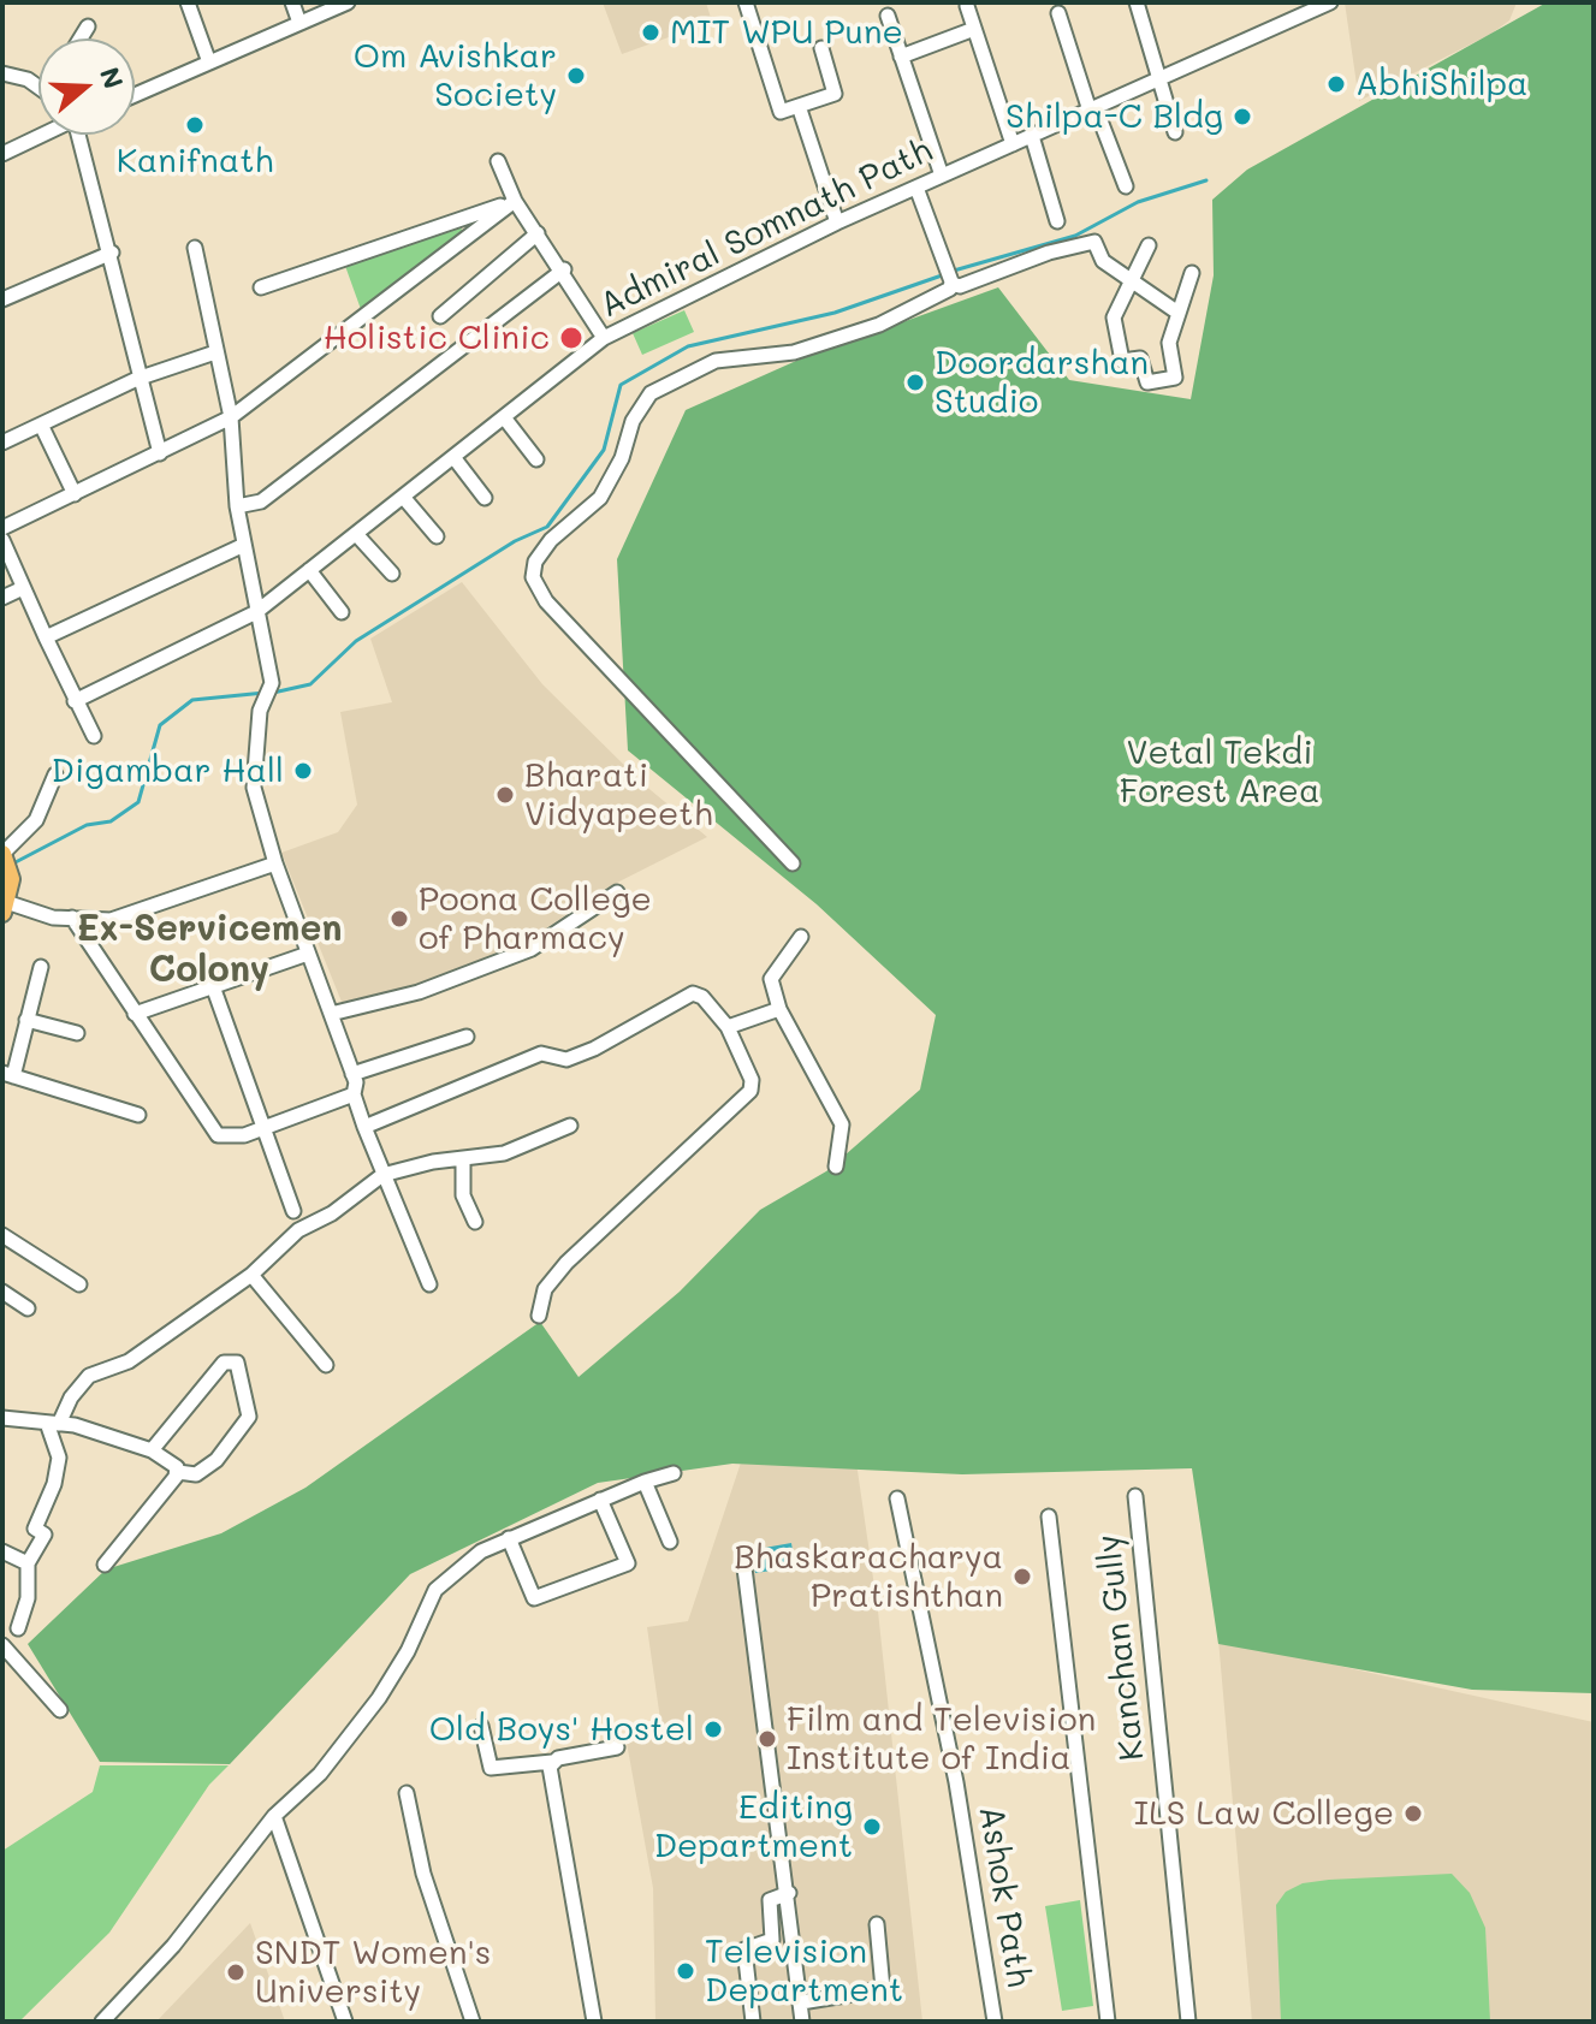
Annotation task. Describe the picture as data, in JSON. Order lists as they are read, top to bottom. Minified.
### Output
{"streets":{"street":["Admiral Somnath Path","Kanchan Gully","Ashok Path"]},"districts":["Ex-Servicemen Colony"],"parks":["Vetal Tekdi Forest Area"],"places":["MIT WPU Pune","Om Avishkar Society","AbhiShilpa","Shilpa-C Bldg","Kanifnath","Holistic Clinic","Doordarshan Studio","Digambar Hall","Bharati Vidyapeeth","Poona College of Pharmacy","Bhaskaracharya Pratishthan","Old Boys' Hostel","Film and Television Institute of India","ILS Law College","Editing Department","Television Department","SNDT Women's University"],"north":"right"}
